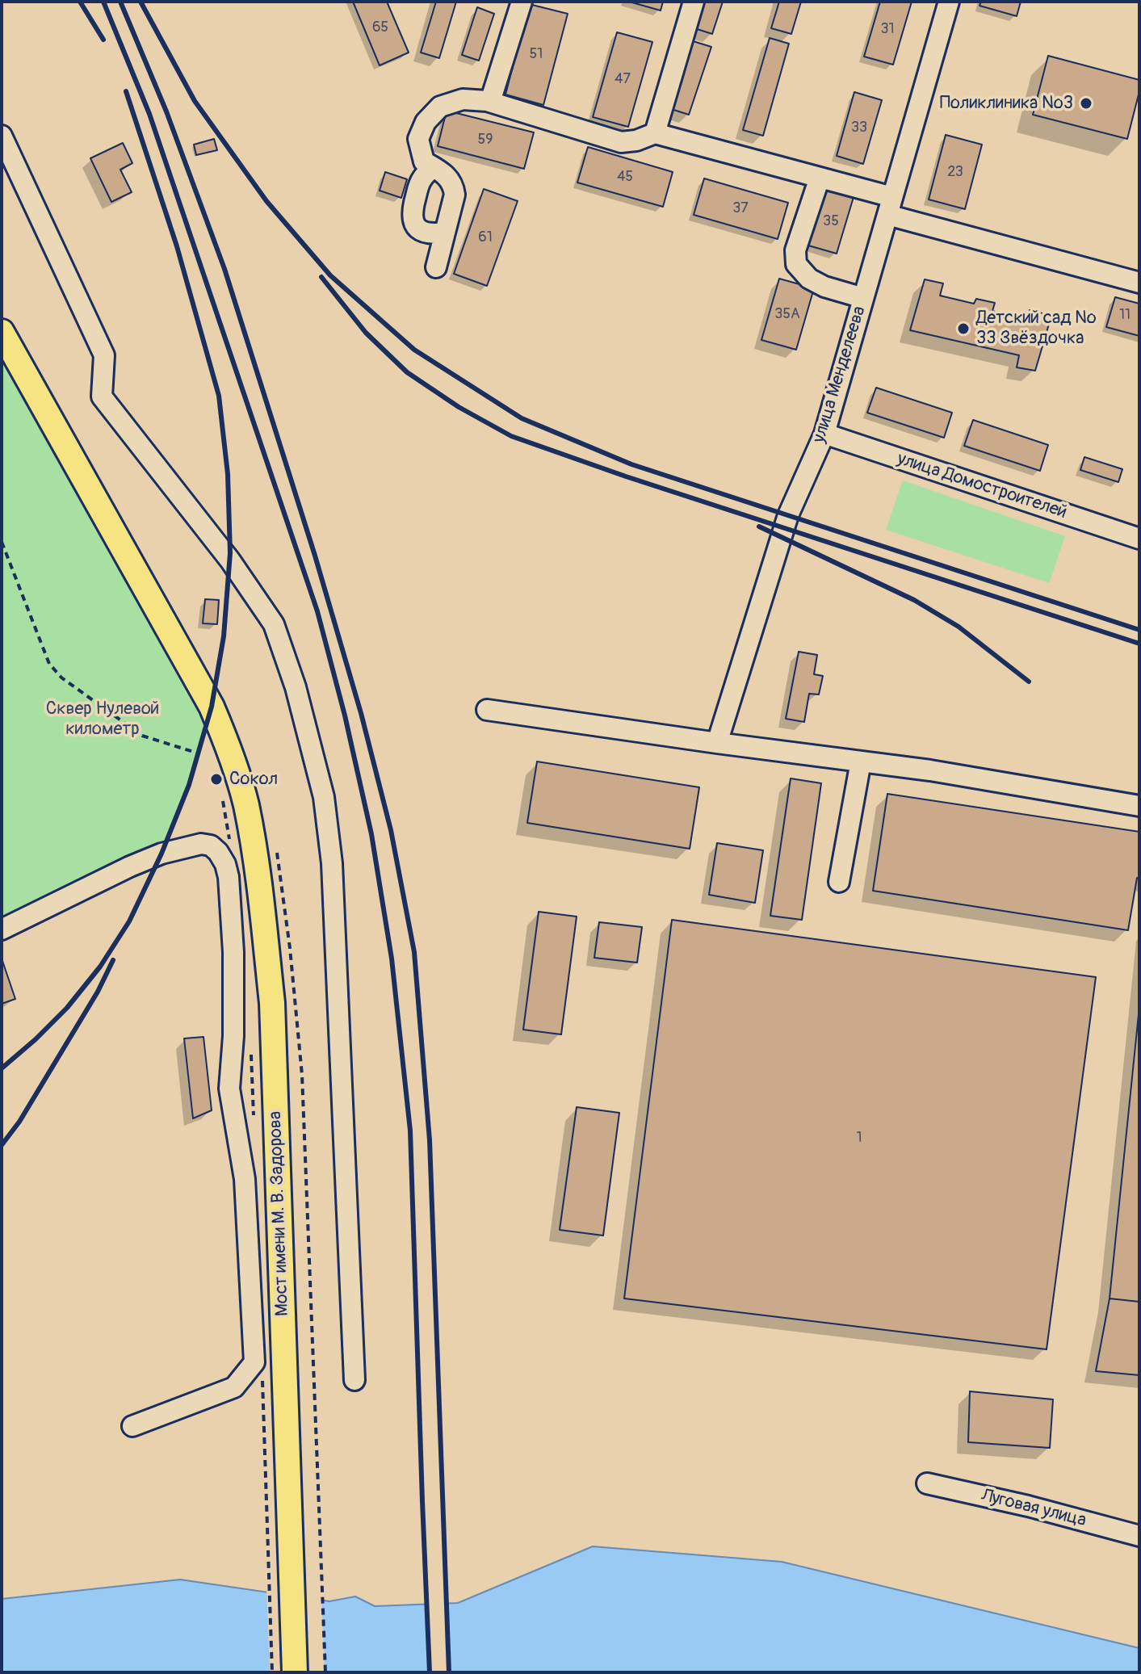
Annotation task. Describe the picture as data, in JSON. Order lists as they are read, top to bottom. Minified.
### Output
{"streets":{"main road":["Мост имени М. В. Задорова"],"street":["улица Менделеева","улица Домостроителей","Луговая улица"]},"crossings":[["улица Менделеева","улица Домостроителей"]],"parks":["Сквер Нулевой километр"],"places":["Поликлиника №3","Детский сад № 33 Звёздочка","Сокол"],"house_numbers":["65","31","51","47","33","59","23","45","37","35","61","35А","11","1"]}
